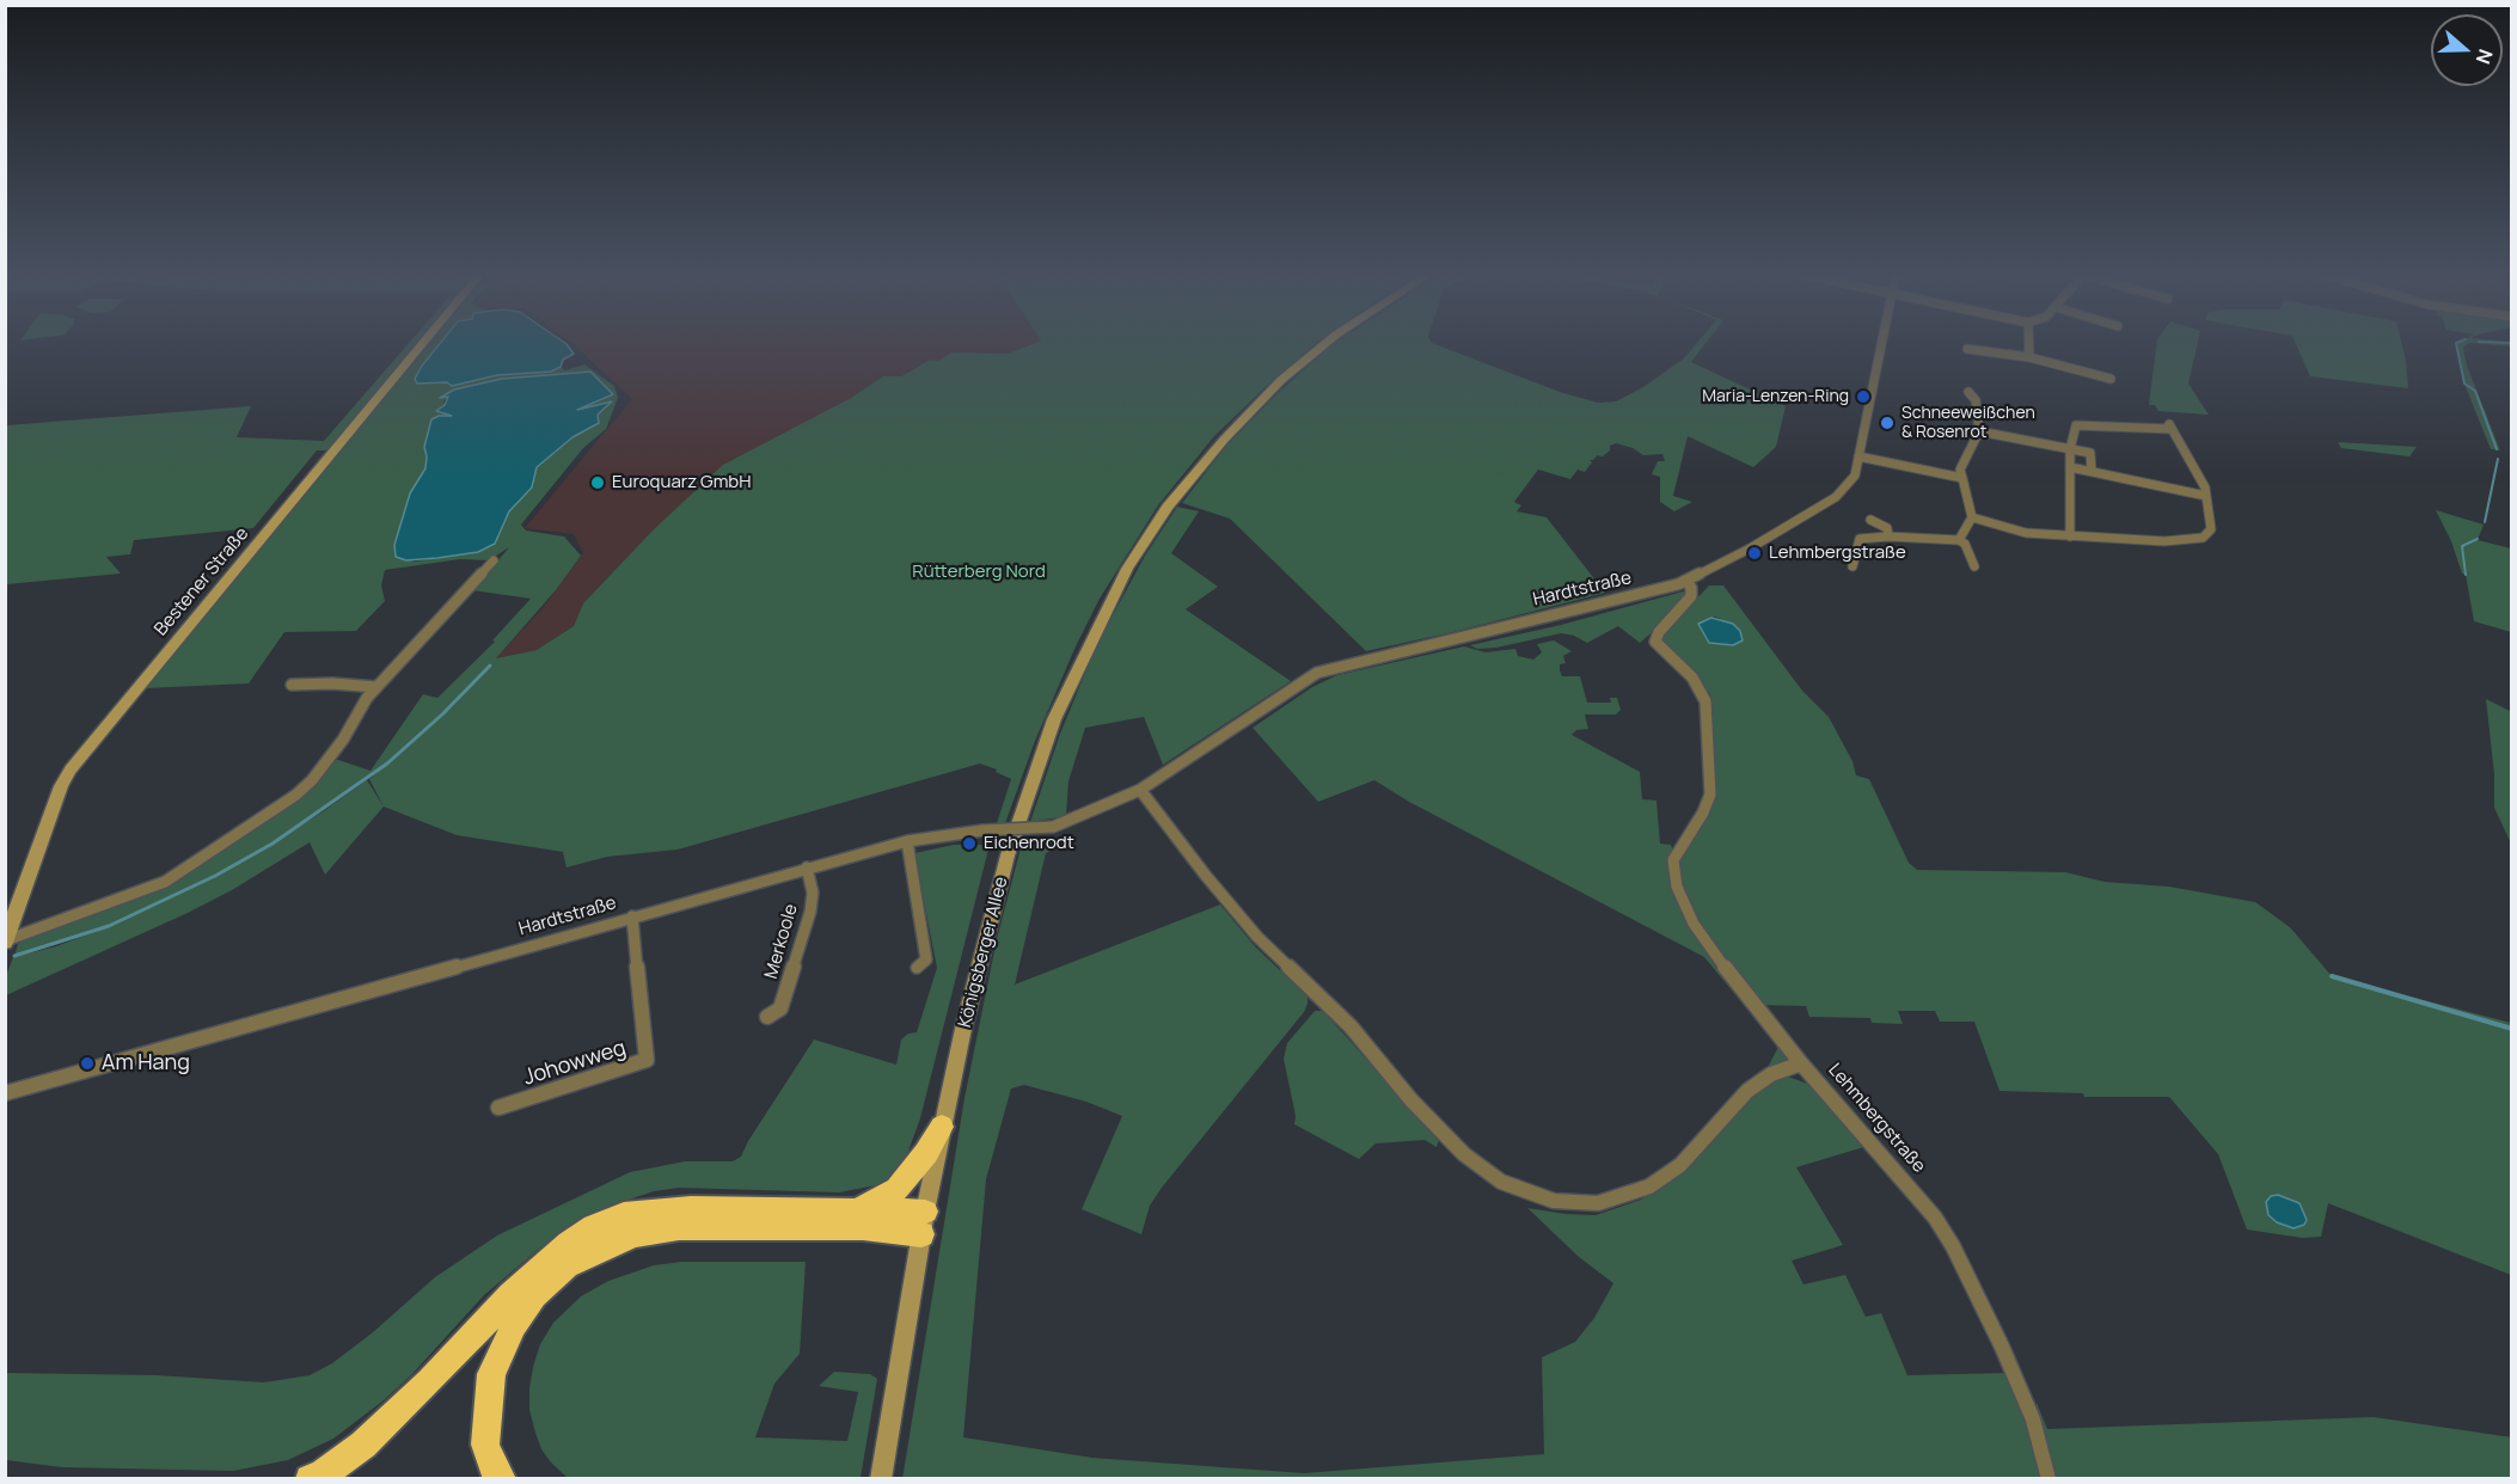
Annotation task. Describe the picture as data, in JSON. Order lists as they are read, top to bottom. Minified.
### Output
{"streets":{"main road":["Bestener Straße","Königsberger Allee"],"street":["Hardtstraße","Merkoole","Johowweg","Lehmbergstraße"]},"crossings":[["Hardtstraße","Merkoole"],["Hardtstraße","Johowweg"],["Hardtstraße","Lehmbergstraße"]],"parks":["Rütterberg Nord"],"places":["Maria-Lenzen-Ring","Schneeweißchen & Rosenrot","Euroquarz GmbH","Lehmbergstraße","Eichenrodt","Am Hang"],"north":"right"}
